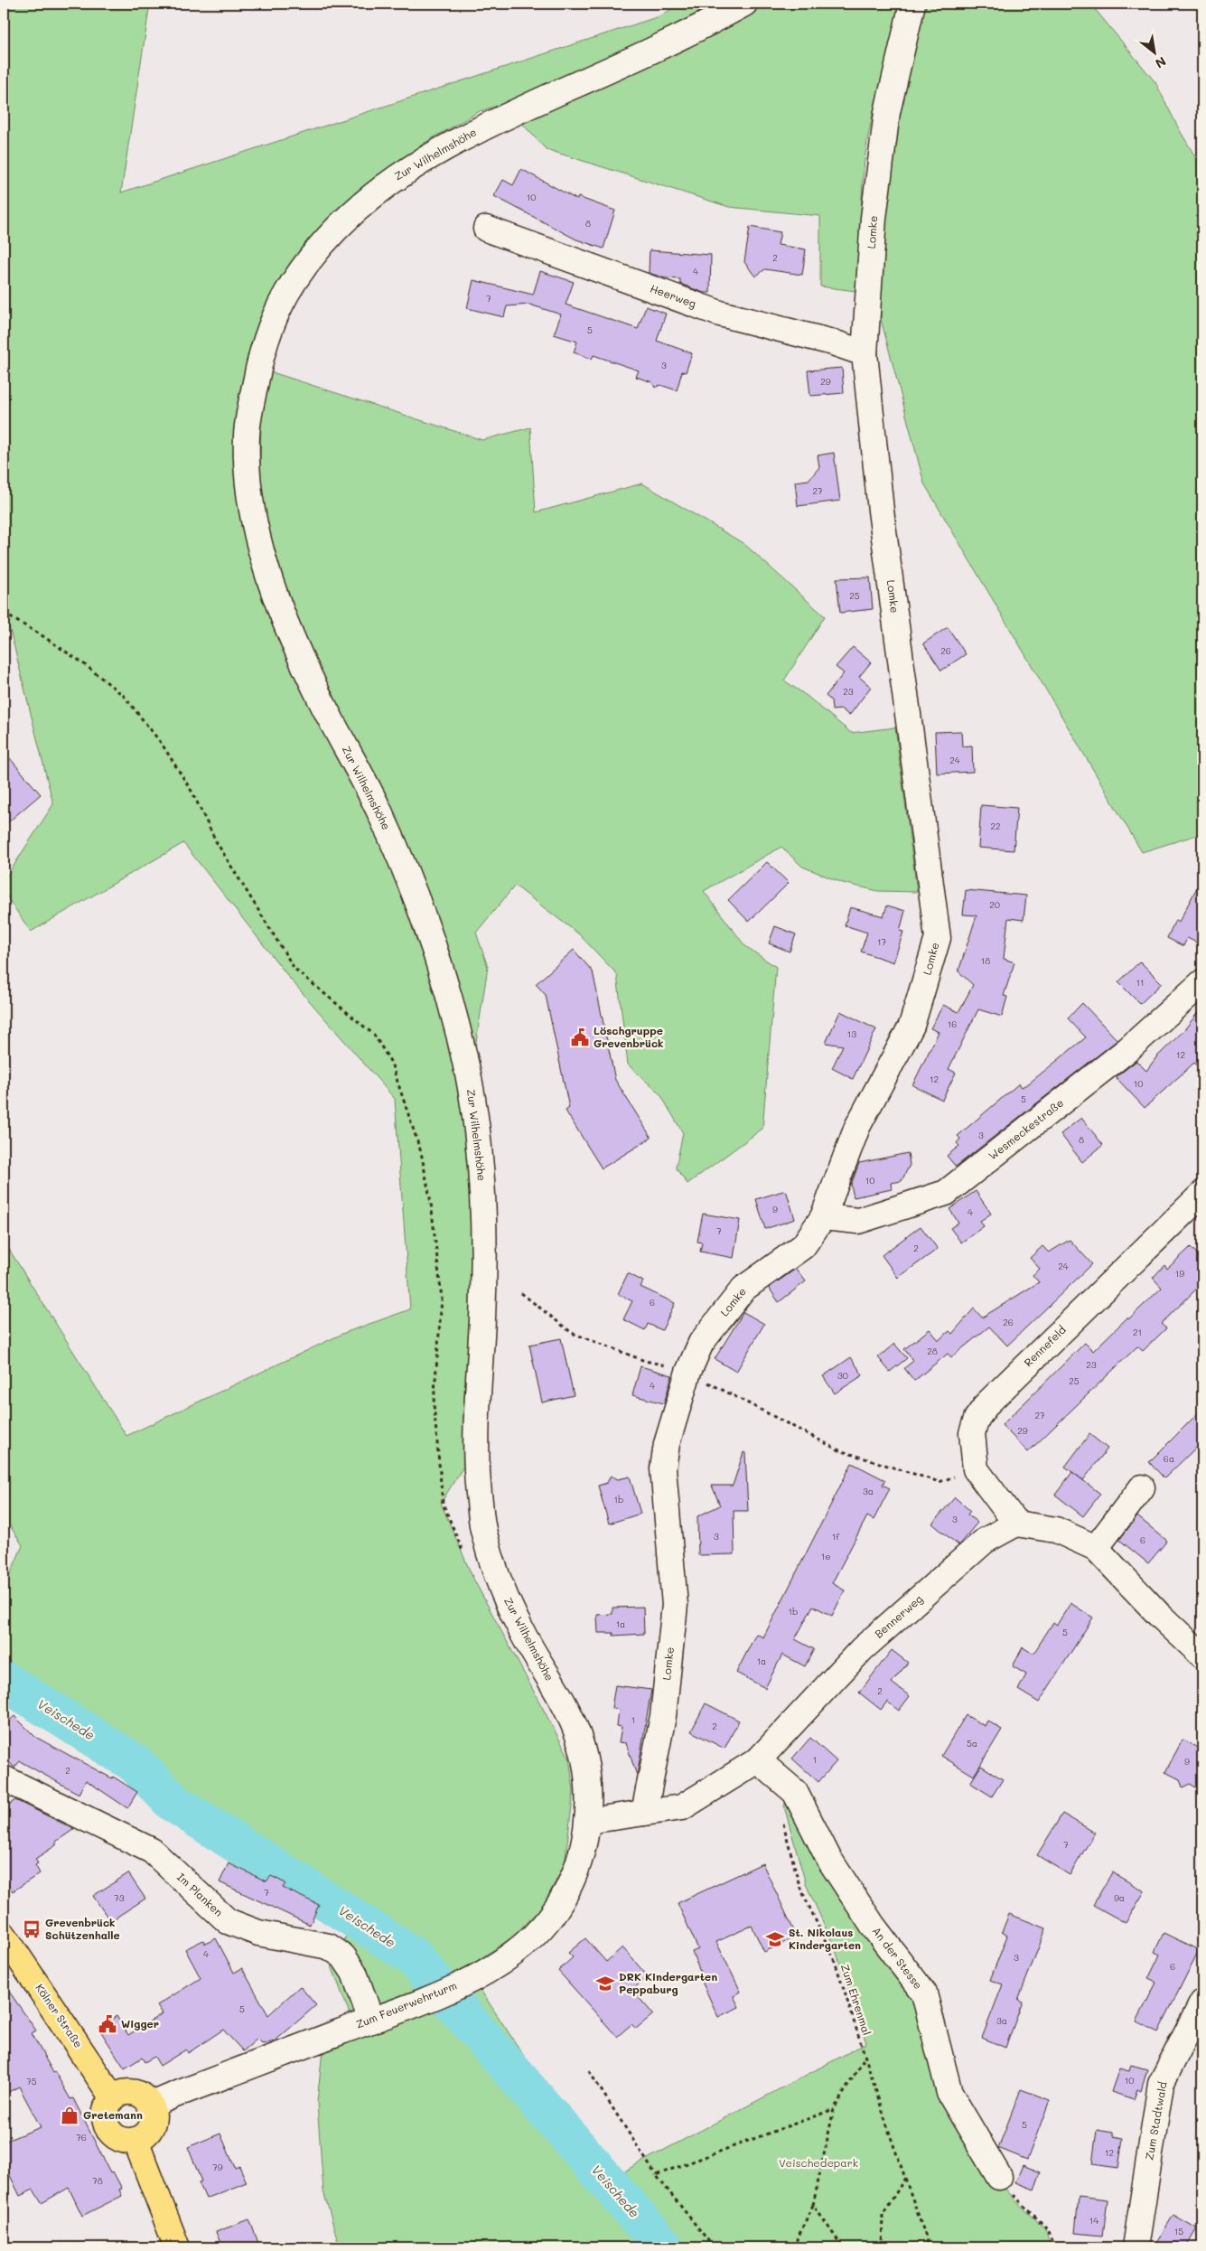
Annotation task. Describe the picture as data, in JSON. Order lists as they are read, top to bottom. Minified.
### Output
{"streets":{"main road":["Kölner Straße"],"street":["Zur Wilhelmshöhe","Lomke","Heerweg","Wesmeckestraße","Rennefeld","Bennerweg","Im Planken","An der Stesse","Zum Feuerwehrturm","Zum Stadtwald"],"path":["Zum Ehrenmal"]},"crossings":[["Zur Wilhelmshöhe","Bennerweg"],["Zur Wilhelmshöhe","Zum Feuerwehrturm"],["Lomke","Heerweg"],["Lomke","Wesmeckestraße"],["Lomke","Bennerweg"],["Bennerweg","An der Stesse"],["Bennerweg","Zum Feuerwehrturm"],["Im Planken","Zum Feuerwehrturm"],["Zum Feuerwehrturm","Kölner Straße"]],"water":["Veischede"],"parks":["Veischedepark"],"places":{"public building":["Löschgruppe Grevenbrück","Wigger"],"bus stop":["Grevenbrück Schützenhalle"],"school or university":["St. Nikolaus Kindergarten","DRK Kindergarten Peppaburg"],"shop":["Gretemann"]},"house_numbers":["10","8","2","4","7","5","3","29","27","25","26","23","24","22","20","17","18","11","16","13","12","12","10","5","3","8","10","9","4","7","2","24","19","6","26","21","28","23","30","25","4","27","29","6a","3a","1b","3","3","1f","6","1e","1b","1a","5","1a","2","1","2","5a","1","9","2","7","7","73","9a","4","3","6","5","3a","10","75","5","76","12","79","78","14","15"],"north":"bottom right"}
